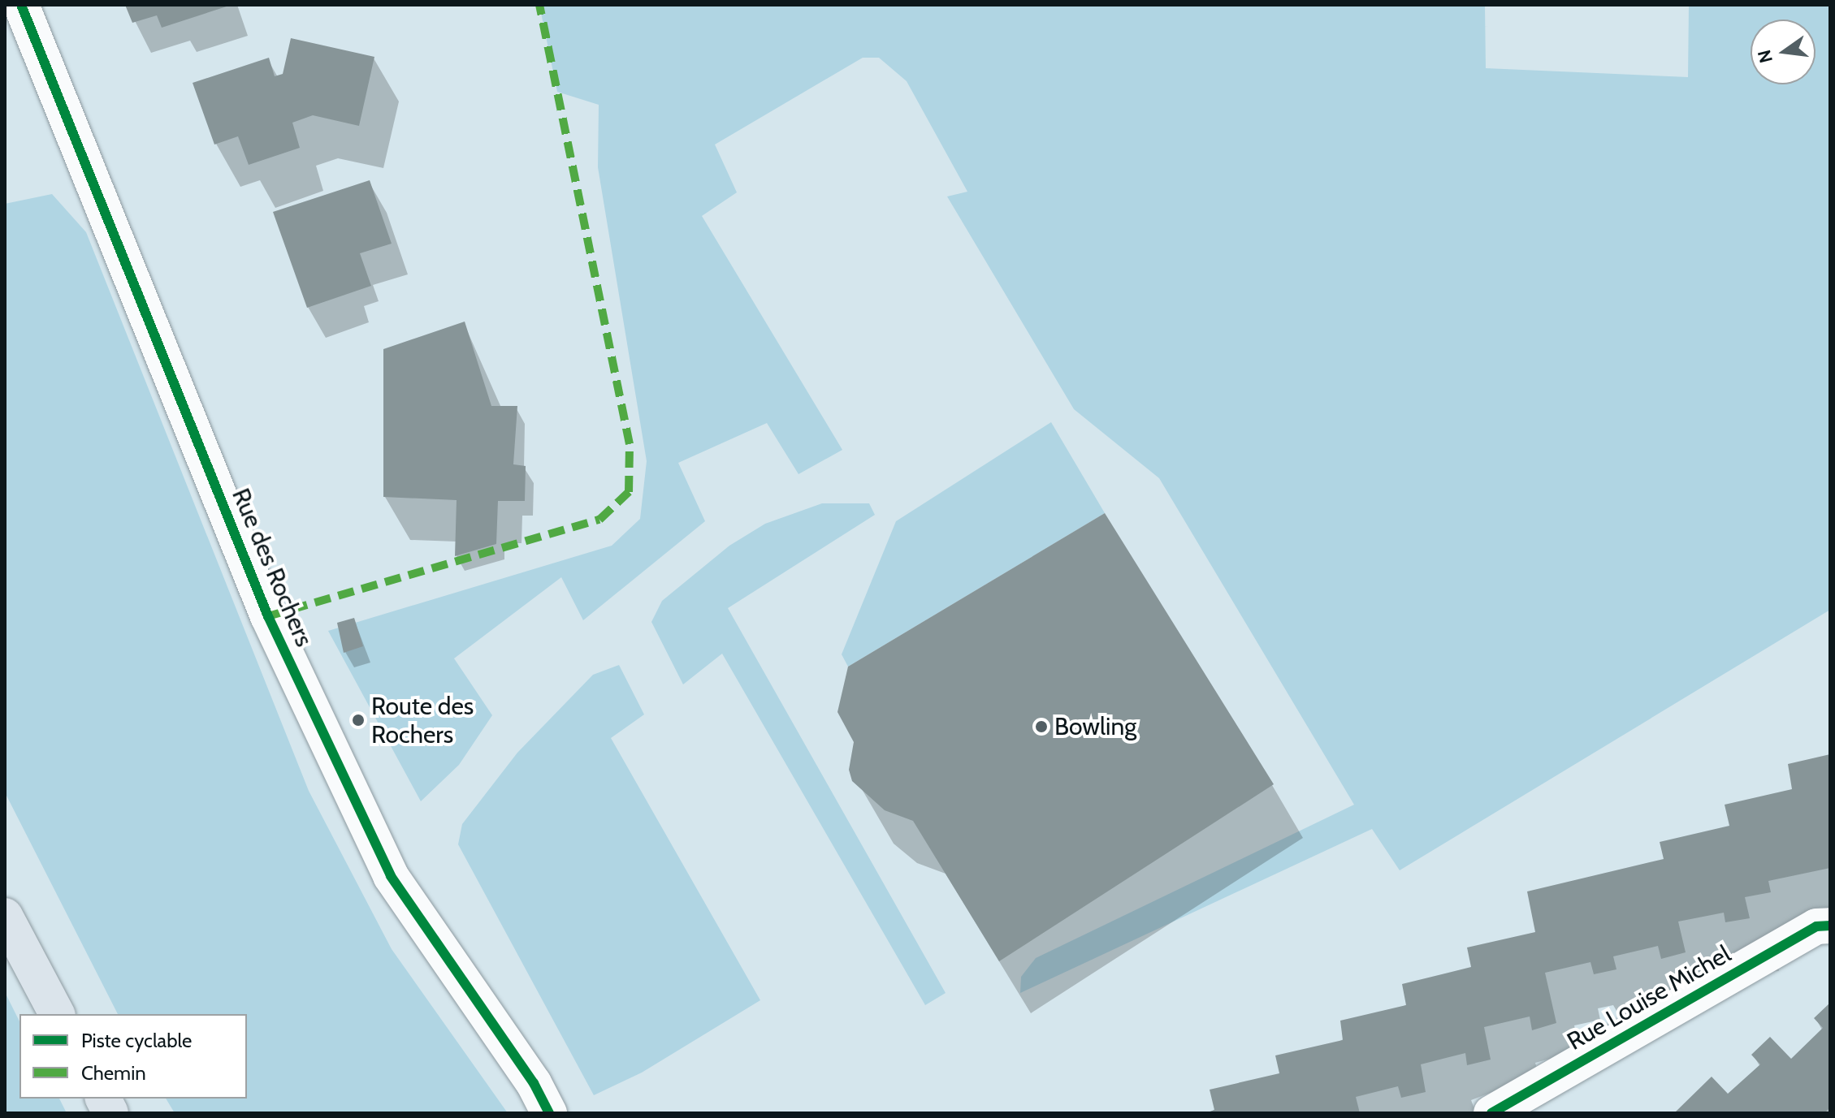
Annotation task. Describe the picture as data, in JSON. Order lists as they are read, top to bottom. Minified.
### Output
{"streets":{"street":["Rue des Rochers","Rue Louise Michel"]},"places":["Route des Rochers","Bowling"],"legend":["Piste cyclable","Chemin"],"north":"left"}
